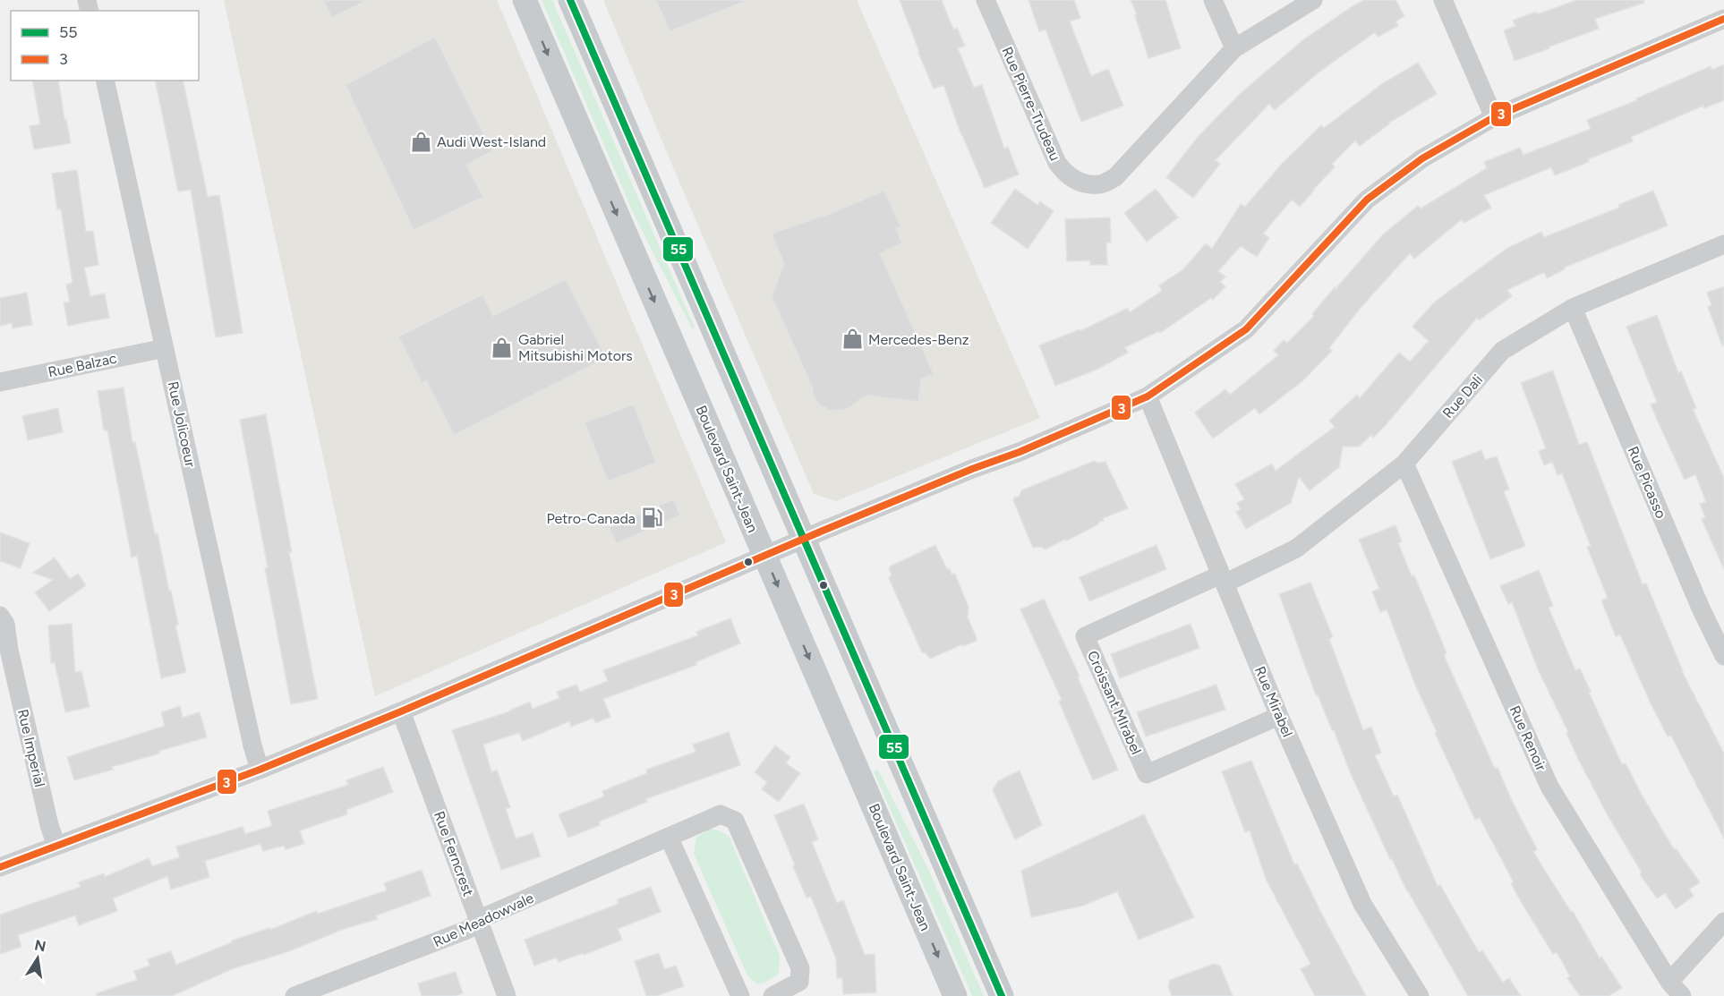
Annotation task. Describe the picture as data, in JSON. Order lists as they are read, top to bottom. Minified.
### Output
{"streets":{"main road":["Boulevard Saint-Jean"],"street":["Rue Pierre-Trudeau","Rue Balzac","Rue Dali","Rue Jolicoeur","Rue Picasso","Rue Mirabel","Croissant MIrabel","Rue Renoir","Rue Imperial","Rue Ferncrest","Rue Meadowvale"]},"crossings":[["Rue Balzac","Rue Jolicoeur"],["Rue Dali","Rue Picasso"],["Rue Dali","Rue Mirabel"],["Rue Dali","Croissant MIrabel"],["Rue Dali","Rue Renoir"],["Rue Mirabel","Croissant MIrabel"],["Rue Ferncrest","Rue Meadowvale"]],"places":{"shop":["Audi West-Island","Mercedes-Benz","Gabriel Mitsubishi Motors"],"fuel station":["Petro-Canada"]},"lines":["transit line 55","transit line 3"],"legend":["55","3"],"north":"top"}
